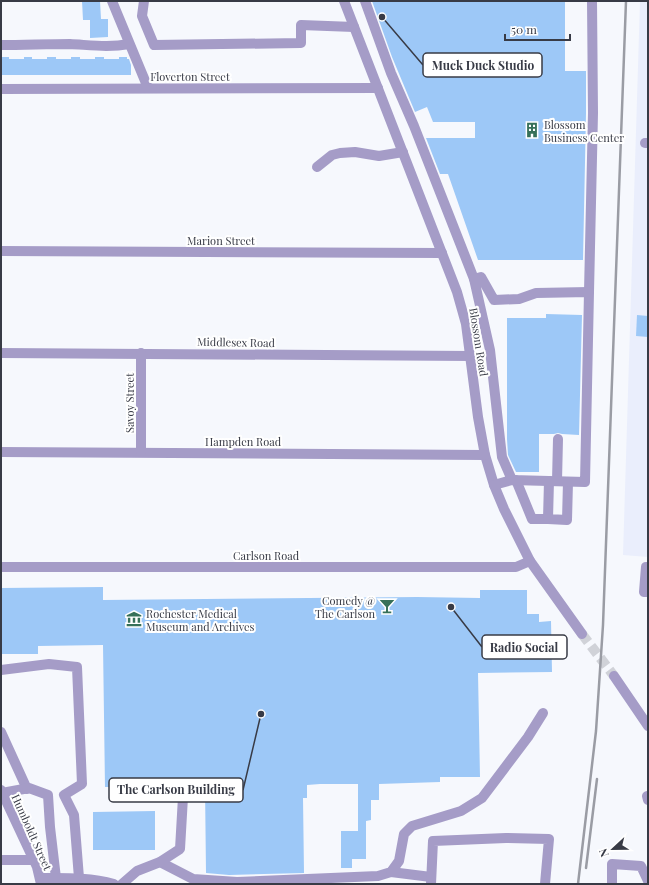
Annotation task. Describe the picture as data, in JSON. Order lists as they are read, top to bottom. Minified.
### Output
{"streets":{"street":["Floverton Street","Marion Street","Middlesex Road","Blossom Road","Savoy Street","Hampden Road","Carlson Road","Humboldt Street"]},"crossings":[["Floverton Street","Blossom Road"],["Marion Street","Blossom Road"],["Middlesex Road","Blossom Road"],["Middlesex Road","Savoy Street"],["Blossom Road","Hampden Road"],["Blossom Road","Carlson Road"],["Savoy Street","Hampden Road"]],"places":{"other":["Muck Duck Studio","Radio Social","The Carlson Building"],"building":["Blossom Business Center"],"bar":["Comedy @ The Carlson"],"museum":["Rochester Medical Museum and Archives"]},"scale_bar":"50 m","north":"left"}
